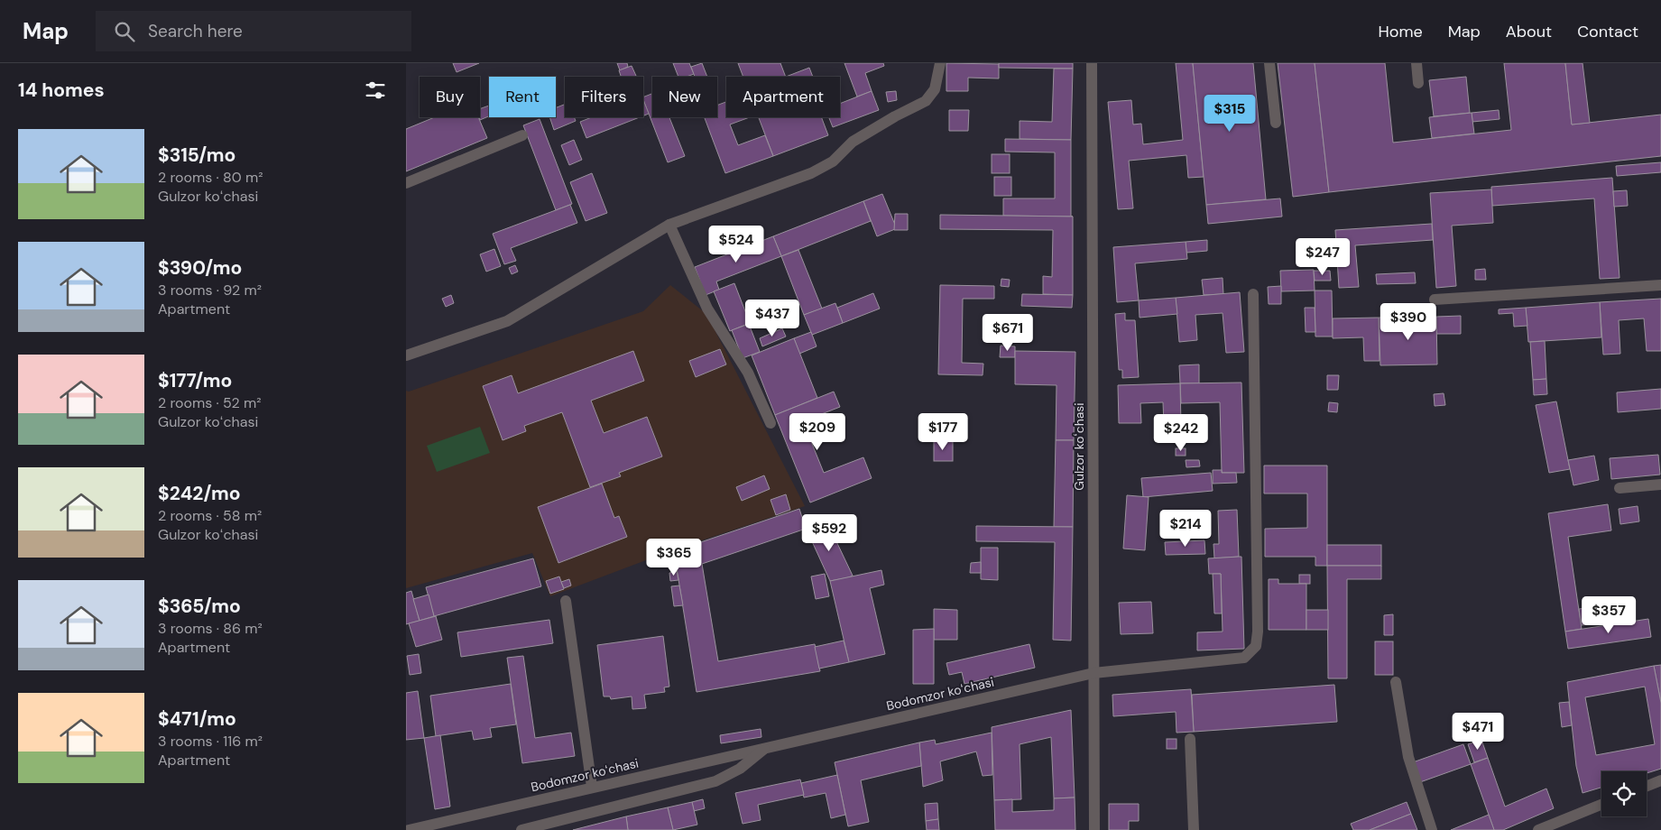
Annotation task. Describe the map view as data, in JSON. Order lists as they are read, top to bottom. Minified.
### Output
{"streets":{"street":["Gulzor koʻchasi","Bodomzor koʻchasi"]},"crossings":[["Gulzor koʻchasi","Bodomzor koʻchasi"]],"page":{"header":"Map","search":"Search here","nav":["Home","Map","About","Contact"],"heading":"14 homes","chip":["Buy","Rent","Filters","New","Apartment"],"price":["$315","$524","$247","$437","$390","$671","$209","$177","$242","$214","$592","$365","$357","$471"],"list":[{"name":"$315/mo","note":"2 rooms · 80 m² · Gulzor koʻchasi"},{"name":"$390/mo","note":"3 rooms · 92 m² · Apartment"},{"name":"$177/mo","note":"2 rooms · 52 m² · Gulzor koʻchasi"},{"name":"$242/mo","note":"2 rooms · 58 m² · Gulzor koʻchasi"},{"name":"$365/mo","note":"3 rooms · 86 m² · Apartment"},{"name":"$471/mo","note":"3 rooms · 116 m² · Apartment"}]}}
